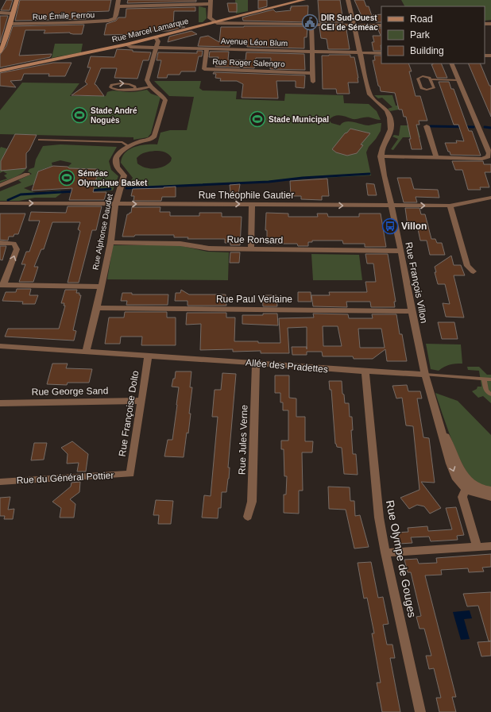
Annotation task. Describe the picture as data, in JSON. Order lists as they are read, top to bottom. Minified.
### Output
{"streets":{"street":["Rue Émile Ferrou","Rue Marcel Lamarque","Avenue Léon Blum","Rue Roger Salengro","Rue Théophile Gautier","Rue Alphonse Daudet","Rue Ronsard","Rue François Villon","Rue Paul Verlaine","Allée des Pradettes","Rue George Sand","Rue Françoise Dolto","Rue Jules Verne","Rue du Général Pottier","Rue Olympe de Gouges"]},"crossings":[["Rue Marcel Lamarque","Avenue Léon Blum"],["Avenue Léon Blum","Rue Roger Salengro"],["Rue Théophile Gautier","Rue Alphonse Daudet"],["Rue Théophile Gautier","Rue François Villon"],["Rue Alphonse Daudet","Rue Ronsard"],["Rue Alphonse Daudet","Rue Paul Verlaine"],["Rue Alphonse Daudet","Allée des Pradettes"],["Rue Ronsard","Rue François Villon"],["Rue François Villon","Rue Paul Verlaine"],["Rue François Villon","Allée des Pradettes"],["Allée des Pradettes","Rue Françoise Dolto"],["Allée des Pradettes","Rue Jules Verne"],["Allée des Pradettes","Rue Olympe de Gouges"],["Rue George Sand","Rue Françoise Dolto"],["Rue Françoise Dolto","Rue du Général Pottier"]],"one_way":["Rue Théophile Gautier"],"places":{"public building":["DIR Sud-Ouest CEI de Séméac"],"sports":["Stade André Noguès","Stade Municipal","Séméac Olympique Basket"],"bus stop":["Villon"]},"legend":["Road","Park","Building"]}
